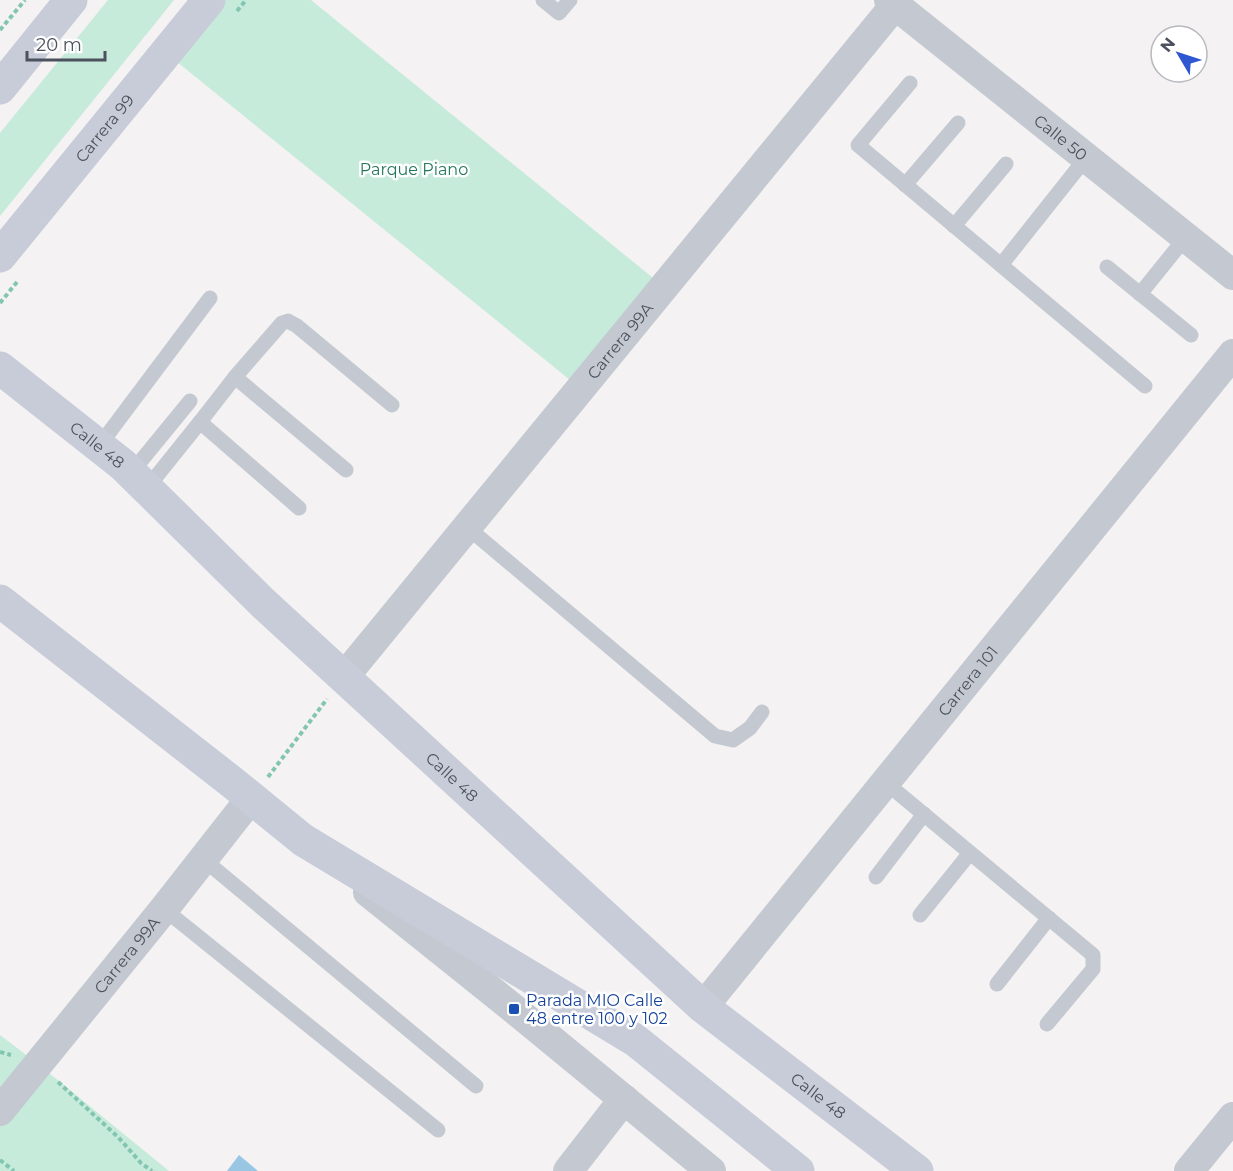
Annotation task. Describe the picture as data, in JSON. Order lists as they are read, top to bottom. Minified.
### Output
{"streets":{"main road":["Carrera 99","Calle 48"],"street":["Calle 50","Carrera 99A","Carrera 101"]},"crossings":[["Calle 50","Carrera 99A"],["Carrera 99A","Calle 48"],["Calle 48","Carrera 101"]],"parks":["Parque Piano"],"places":{"transit":["Parada MIO Calle 48 entre 100 y 102"]},"scale_bar":"20 m","north":"top left"}
